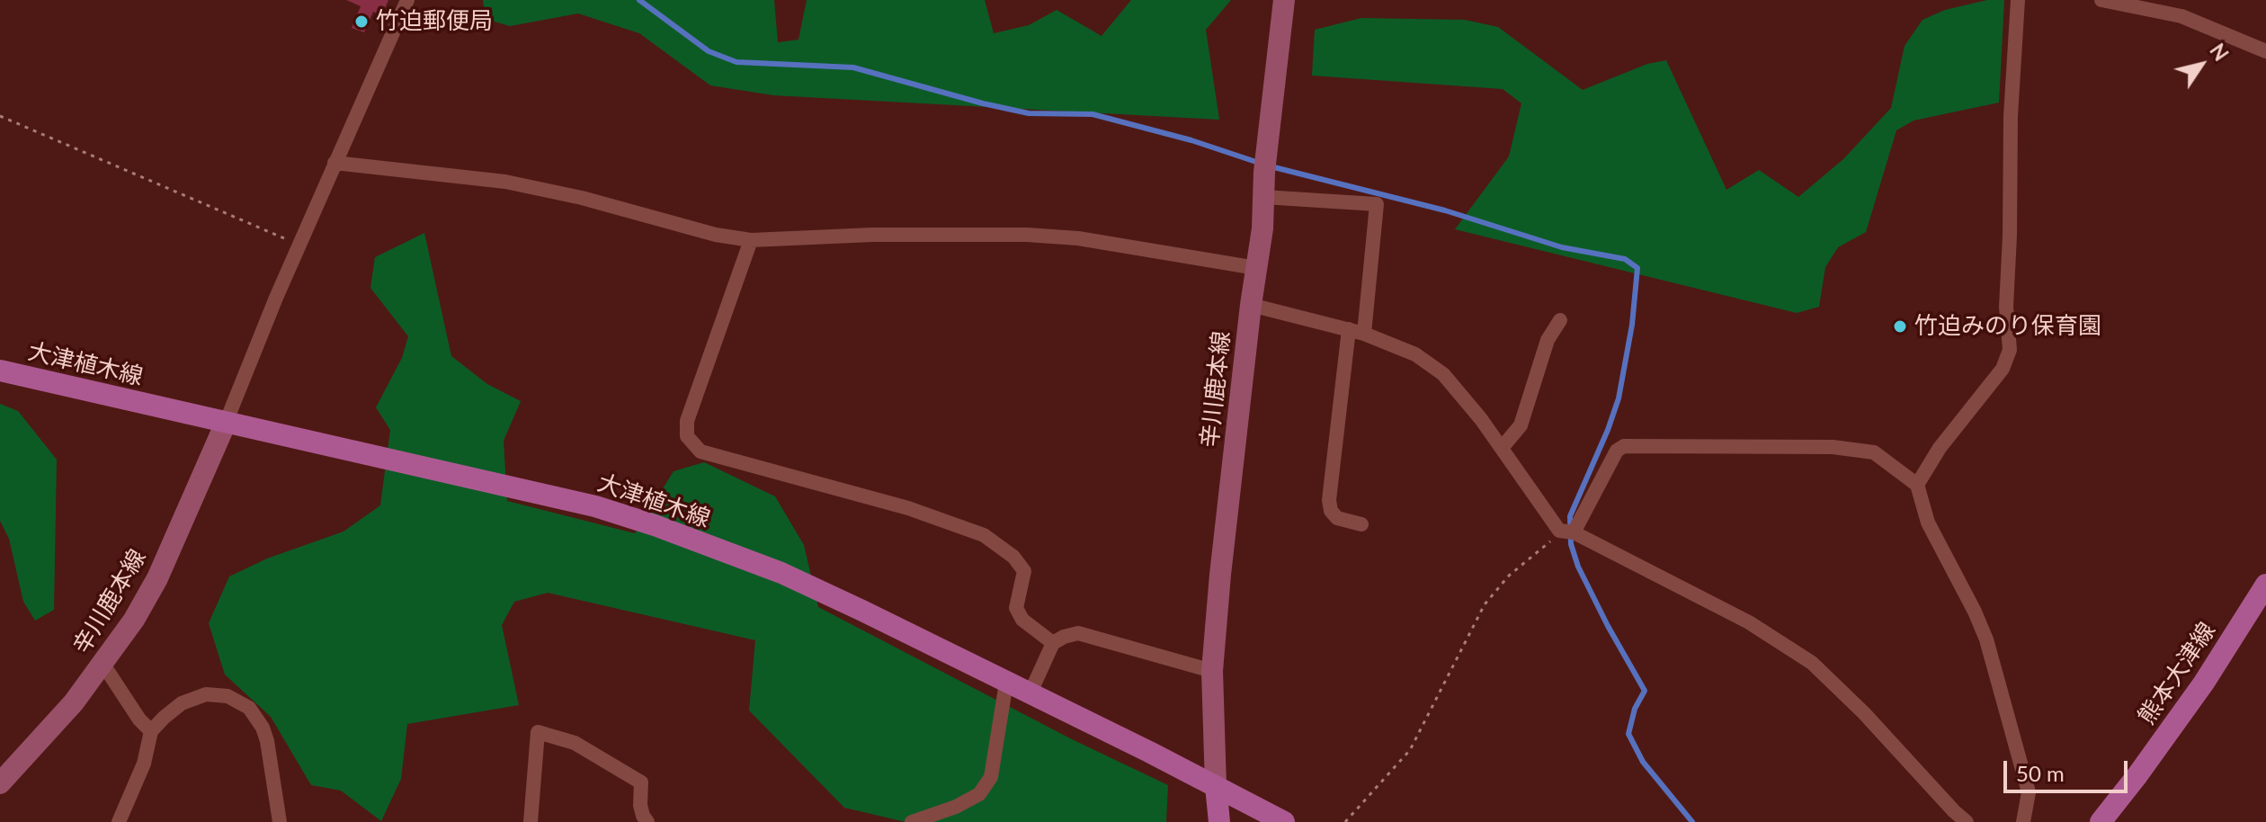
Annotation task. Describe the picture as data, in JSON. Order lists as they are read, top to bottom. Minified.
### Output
{"streets":{"main road":["大津植木線","辛川鹿本線","熊本大津線"]},"crossings":[["大津植木線","辛川鹿本線"]],"places":["竹迫郵便局","竹迫みのり保育園"],"scale_bar":"50 m","north":"top right"}
